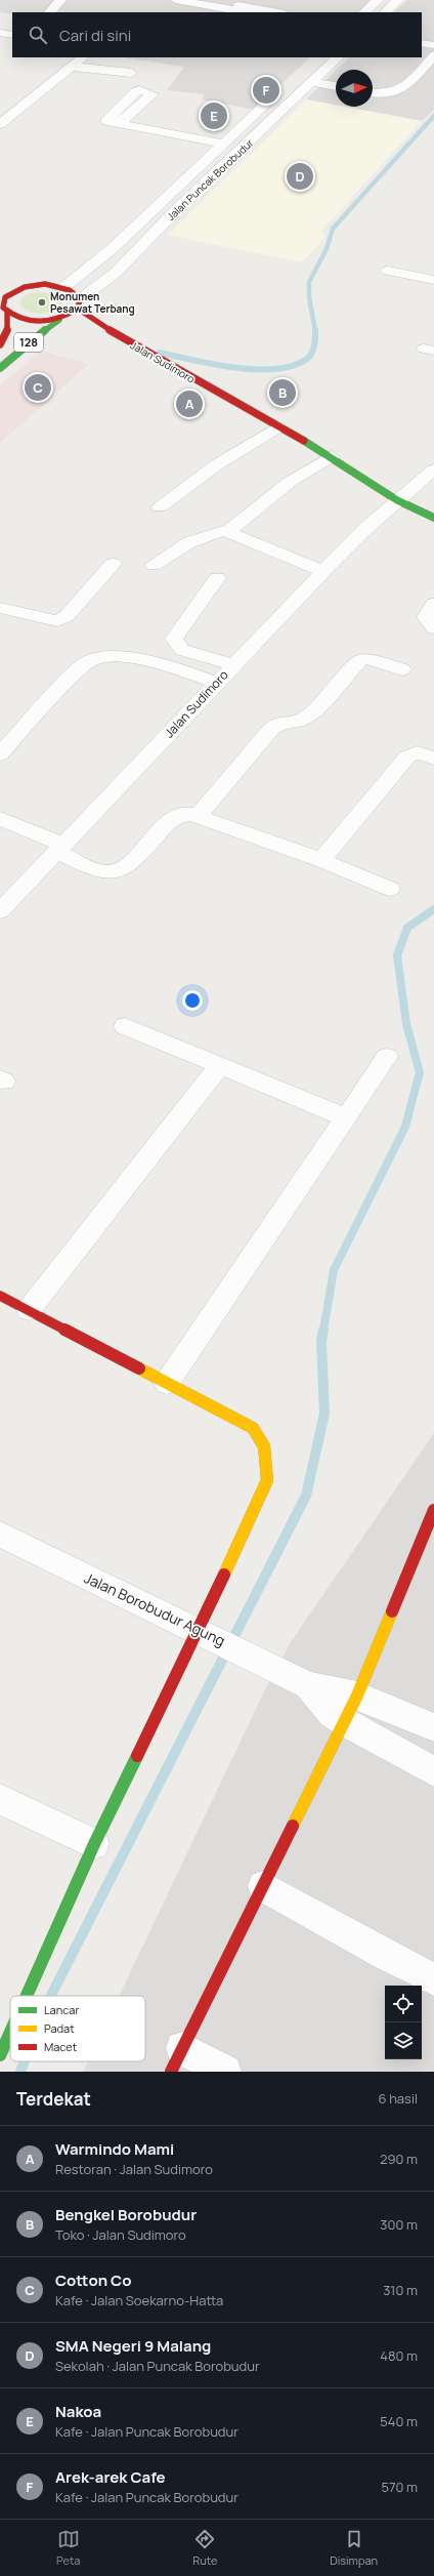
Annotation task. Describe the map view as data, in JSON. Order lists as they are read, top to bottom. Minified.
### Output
{"streets":{"street":["Jalan Puncak Borobudur","128","Jalan Sudimoro","Jalan Borobudur Agung"]},"crossings":[["Jalan Puncak Borobudur","128"],["Jalan Puncak Borobudur","Jalan Sudimoro"],["128","Jalan Sudimoro"]],"places":["Monumen Pesawat Terbang"],"legend":["Lancar","Padat","Macet"],"north":"right","page":{"search":"Cari di sini","pins":["F","E","D","C","B","A"],"heading":["Terdekat","6 hasil"],"list":[{"mark":"A","name":"Warmindo Mami","note":"Restoran · Jalan Sudimoro","value":"290 m"},{"mark":"B","name":"Bengkel Borobudur","note":"Toko · Jalan Sudimoro","value":"300 m"},{"mark":"C","name":"Cotton Co","note":"Kafe · Jalan Soekarno-Hatta","value":"310 m"},{"mark":"D","name":"SMA Negeri 9 Malang","note":"Sekolah · Jalan Puncak Borobudur","value":"480 m"},{"mark":"E","name":"Nakoa","note":"Kafe · Jalan Puncak Borobudur","value":"540 m"},{"mark":"F","name":"Arek-arek Cafe","note":"Kafe · Jalan Puncak Borobudur","value":"570 m"}],"nav":["Peta","Rute","Disimpan"]}}
